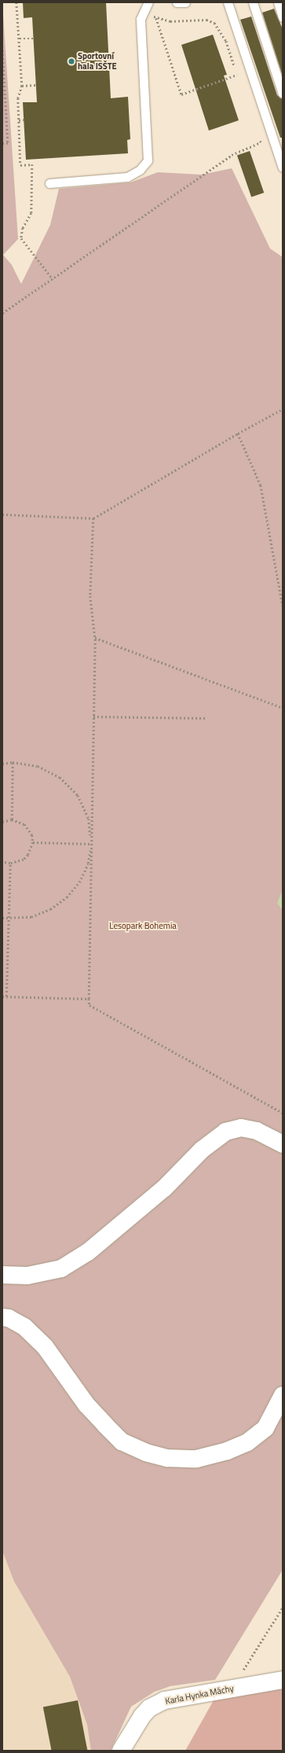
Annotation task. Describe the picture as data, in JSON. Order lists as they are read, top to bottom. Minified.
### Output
{"streets":{"street":["Karla Hynka Máchy"]},"parks":["Lesopark Bohemia"],"places":["Sportovní hala ISŠTE"]}
